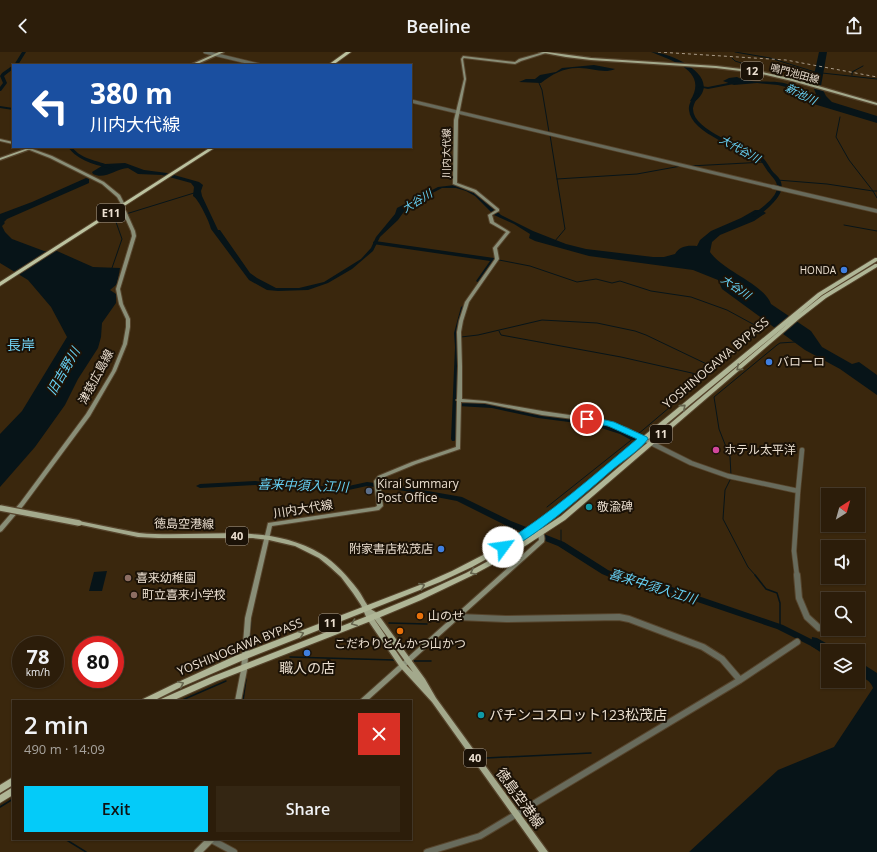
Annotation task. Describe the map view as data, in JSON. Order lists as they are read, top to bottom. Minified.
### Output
{"streets":{"highway":["E11","YOSHINOGAWA BYPASS","11"],"main road":["12","鳴門池田線","川内大代線","津慈広島線","徳島空港線","40"]},"crossings":[["鳴門池田線","川内大代線"],["川内大代線","YOSHINOGAWA BYPASS"],["川内大代線","徳島空港線"],["YOSHINOGAWA BYPASS","徳島空港線"]],"districts":["長岸"],"water":["新池川","大代谷川","大谷川","旧吉野川","喜来中須入江川"],"places":["HONDA","バローロ","ホテル太平洋","Kirai Summary Post Office","敬渝碑","附家書店松茂店","喜来幼稚園","町立喜来小学校","山のせ","こだわりとんかつ山かつ","職人の店","パチンコスロット123松茂店"],"north":"top right","page":{"header":"Beeline","turn":["380 m","川内大代線"],"speed":"78 km/h","limit":"80","heading":["2 min","490 m · 14:09"],"buttons":["Exit","Share"]}}
